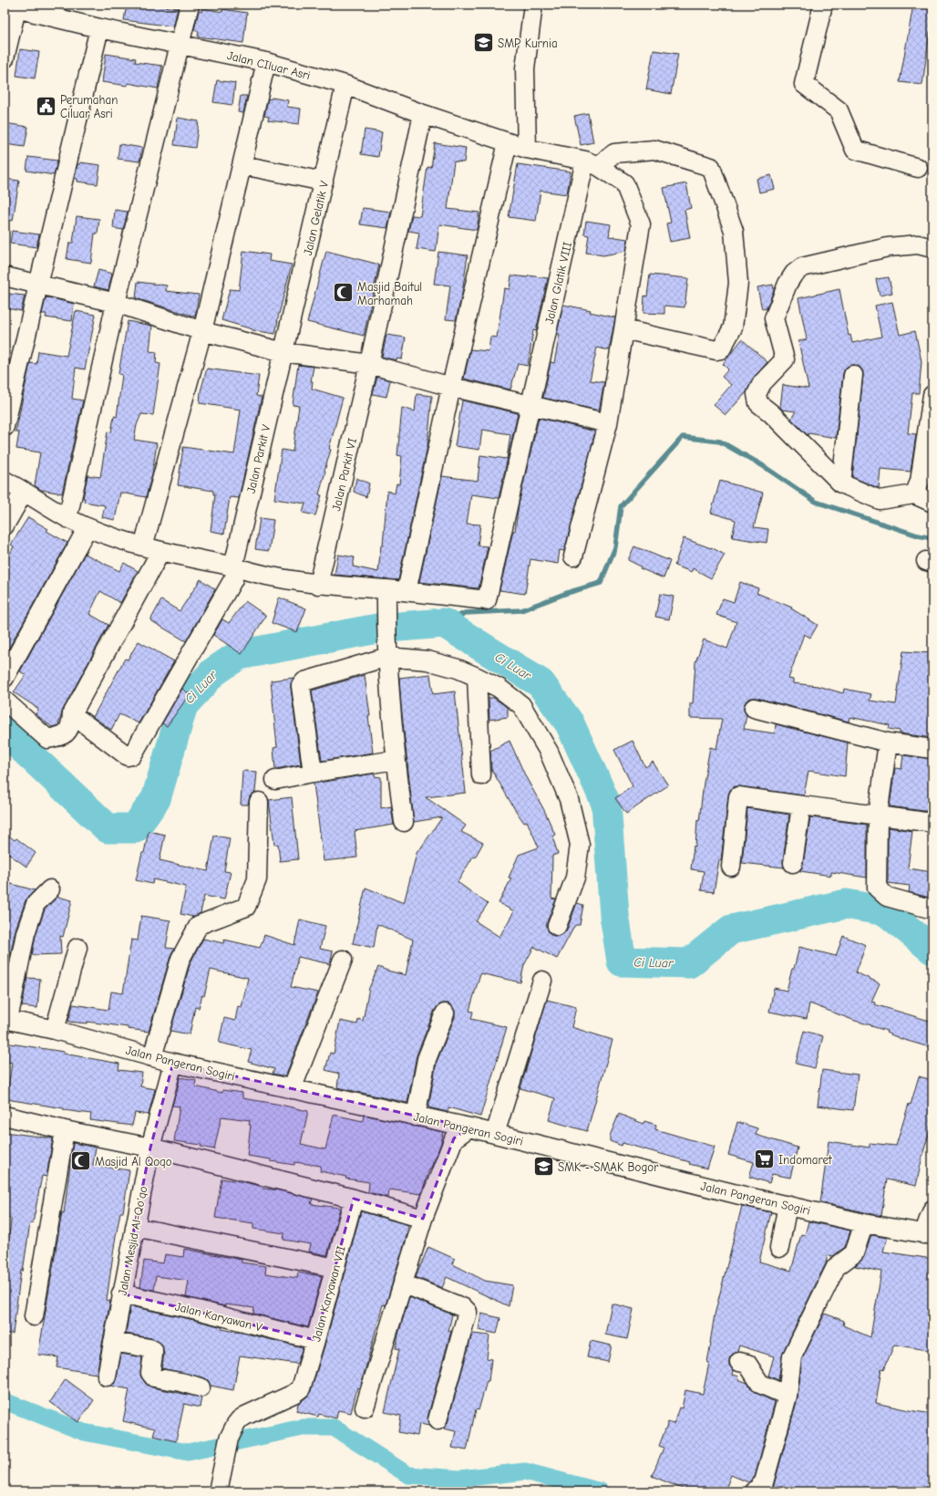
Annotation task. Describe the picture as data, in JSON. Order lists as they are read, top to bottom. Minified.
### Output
{"streets":{"street":["Jalan CIluar Asri","Jalan Gelatik V","Jalan Glatik VIII","Jalan Parkit V","Jalan Parkit VI","Jalan Pangeran Sogiri","Jalan Mesjid Al-Qo'qo","Jalan Karyawan VII","Jalan Karyawan V"]},"crossings":[["Jalan CIluar Asri","Jalan Gelatik V"],["Jalan CIluar Asri","Jalan Glatik VIII"],["Jalan CIluar Asri","Jalan Parkit VI"],["Jalan Gelatik V","Jalan Parkit V"],["Jalan Pangeran Sogiri","Jalan Mesjid Al-Qo'qo"],["Jalan Mesjid Al-Qo'qo","Jalan Karyawan V"],["Jalan Karyawan VII","Jalan Karyawan V"]],"water":["Ci Luar"],"places":{"school or university":["SMP Kurnia","SMK - SMAK Bogor"],"public building":["Perumahan Ciluar Asri"],"mosque":["Masjid Baitul Marhamah","Masjid Al Qoqo"],"supermarket":["Indomaret"]}}
